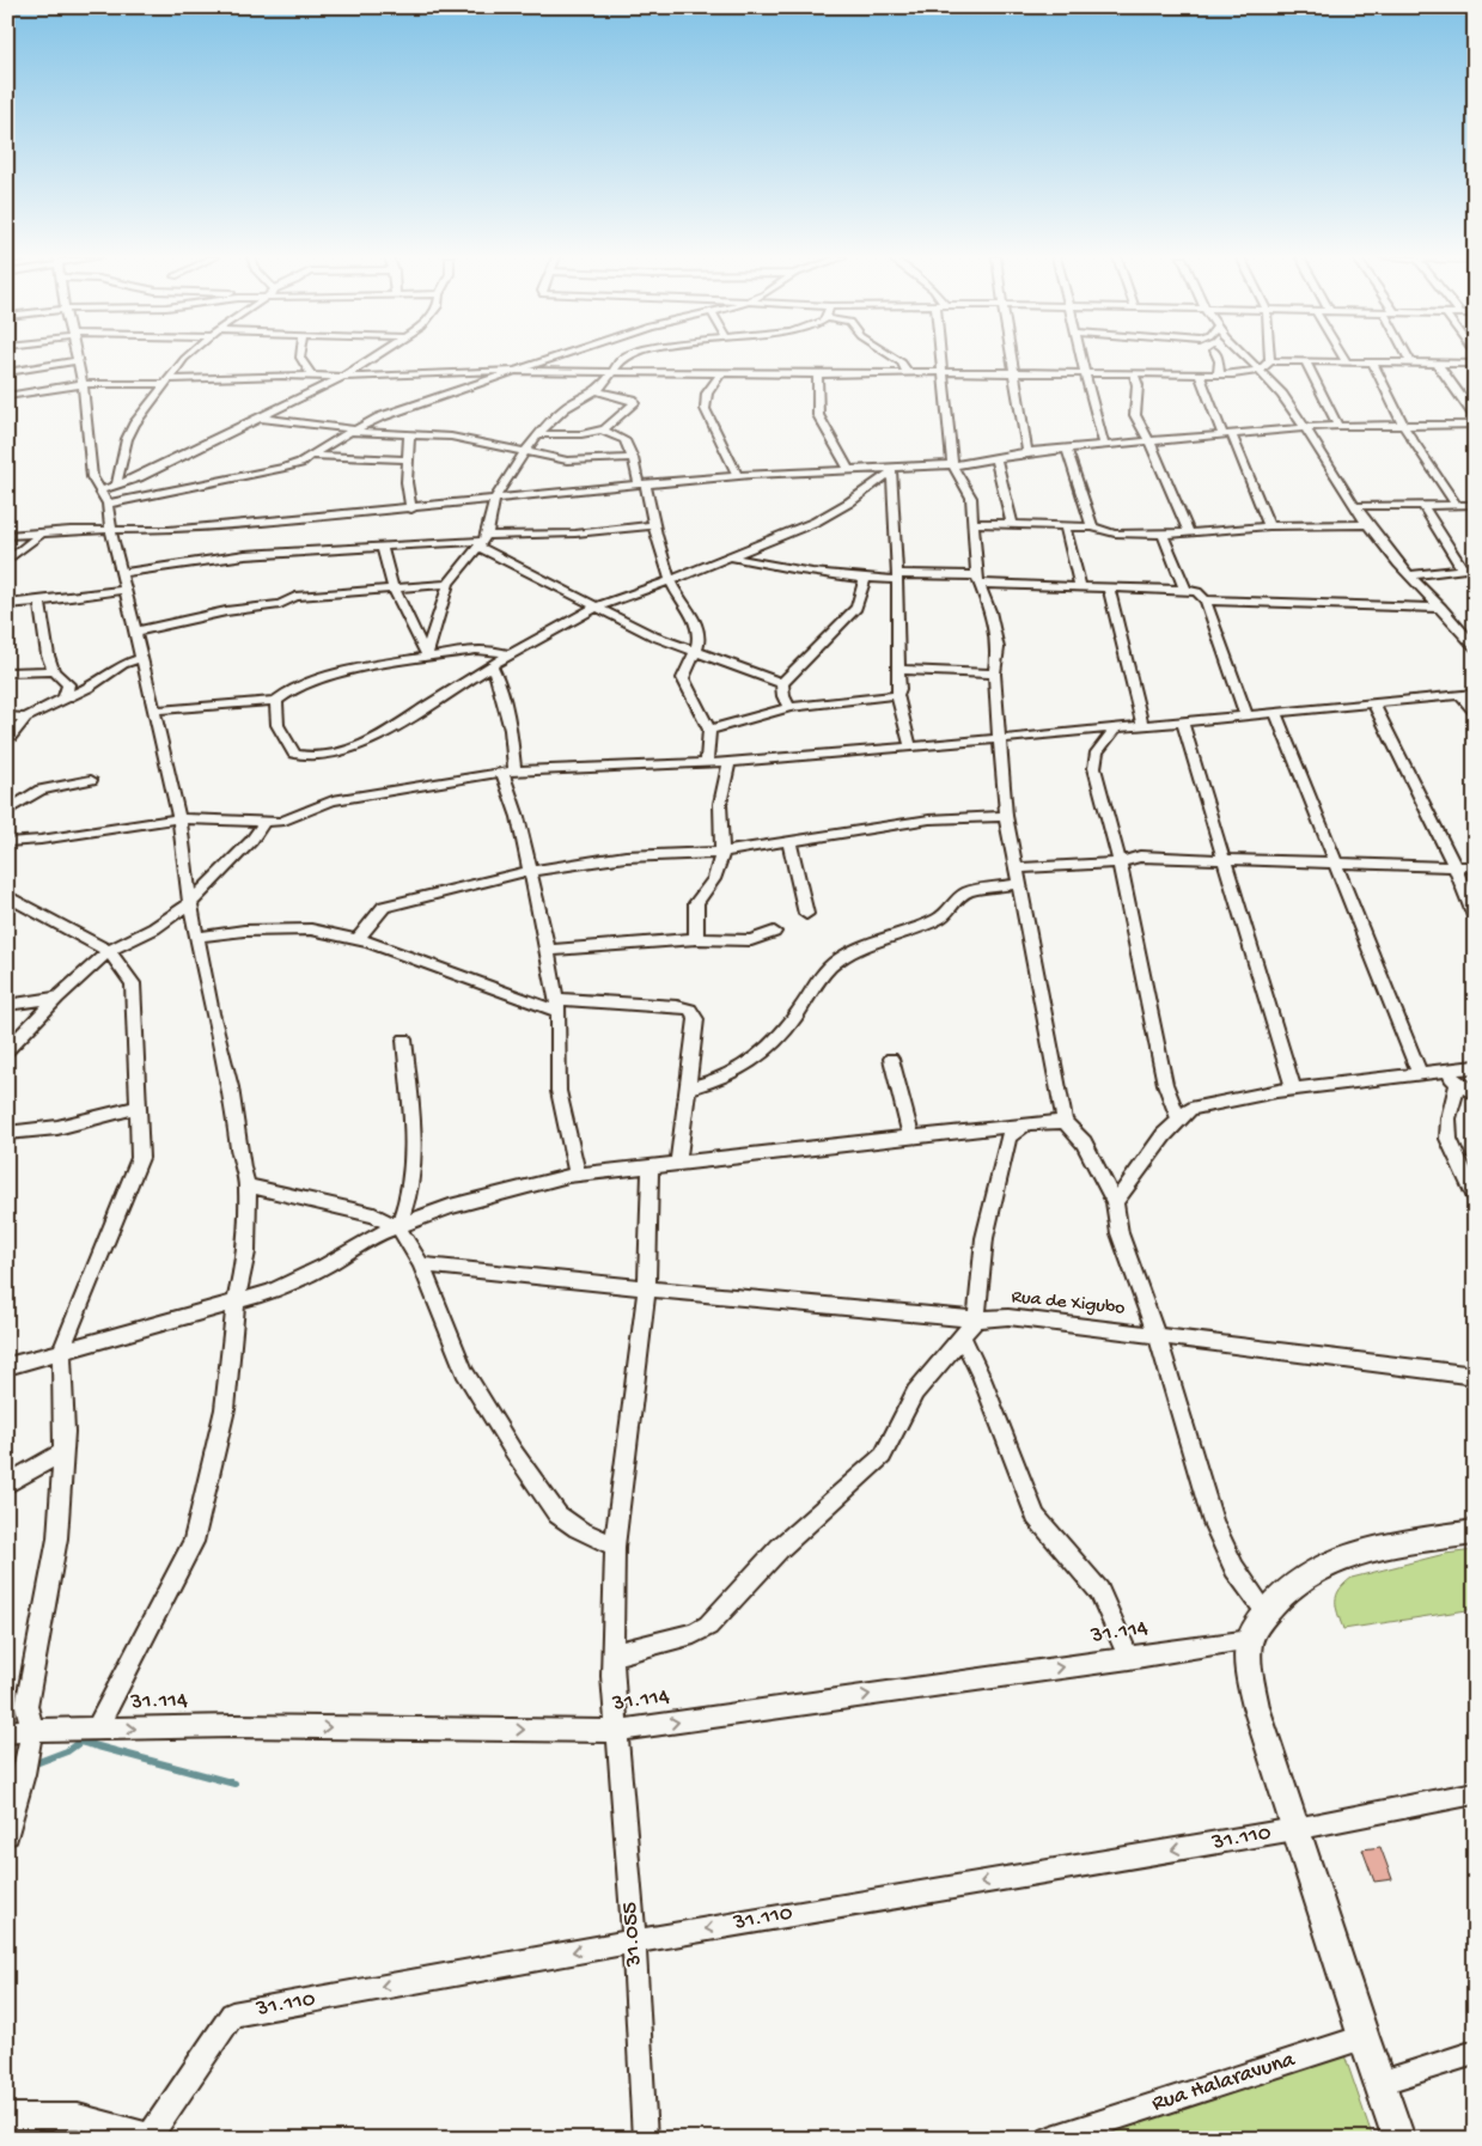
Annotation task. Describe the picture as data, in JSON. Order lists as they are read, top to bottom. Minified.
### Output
{"streets":{"street":["Rua de Xigubo","31.114","31.110","31.055","Rua Halaravuna"]},"crossings":[["Rua de Xigubo","31.055"],["31.114","31.055"],["31.110","31.055"]],"one_way":["31.114","31.110"]}
